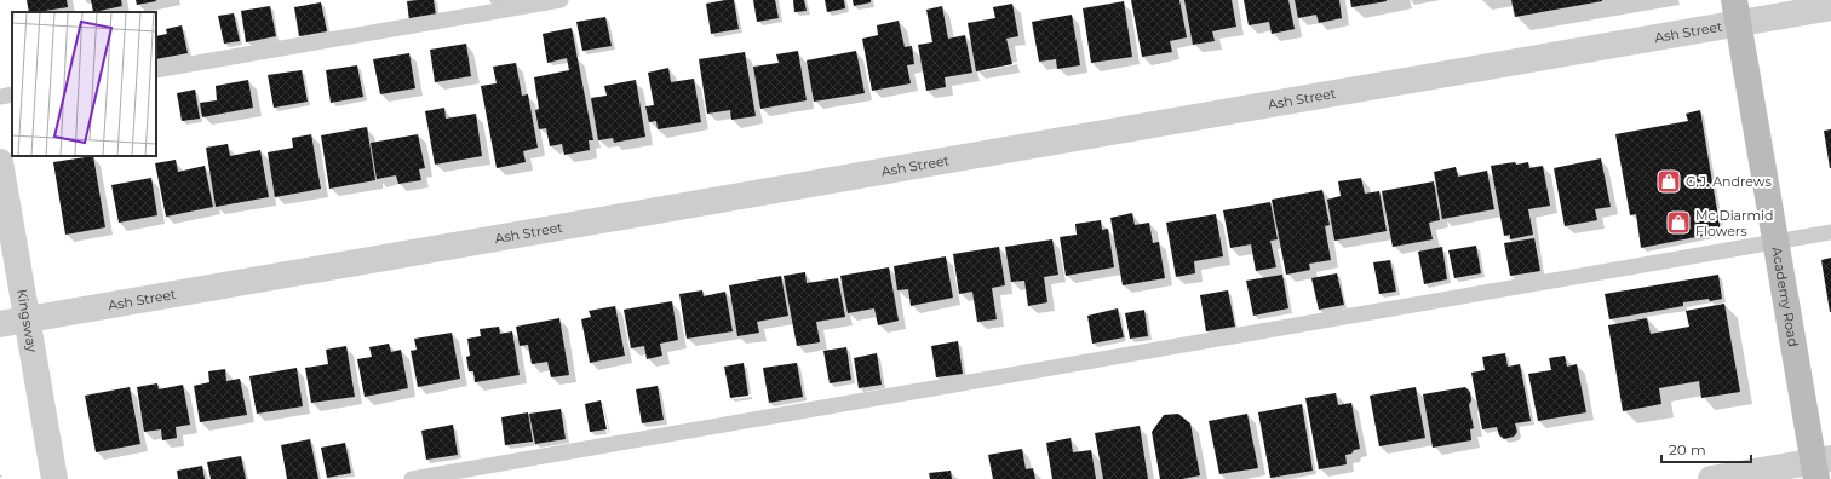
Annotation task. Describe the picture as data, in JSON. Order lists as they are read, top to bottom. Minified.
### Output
{"streets":{"main road":["Academy Road"],"street":["Ash Street","Kingsway"]},"crossings":[["Ash Street","Academy Road"],["Ash Street","Kingsway"]],"places":{"shop":["G.J. Andrews","Mc Diarmid Flowers"]},"scale_bar":"20 m"}
